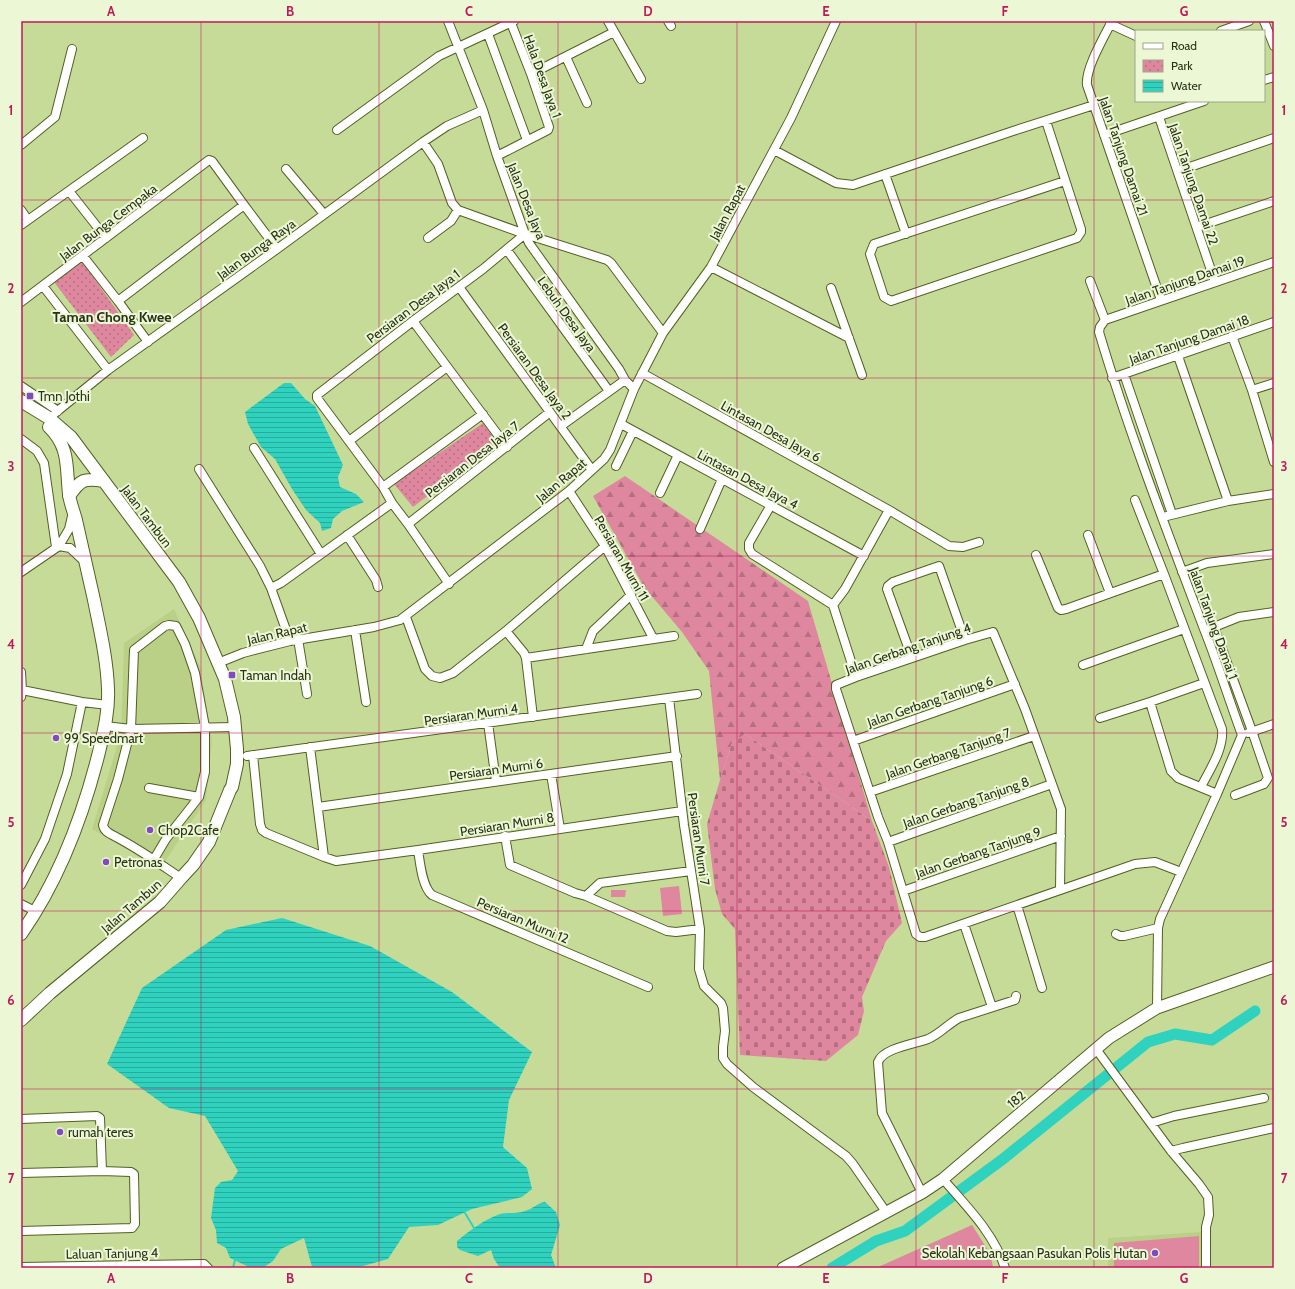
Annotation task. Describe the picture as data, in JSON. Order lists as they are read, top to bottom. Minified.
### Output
{"streets":{"main road":["Jalan Tambun"],"street":["Hala Desa Jaya 1","Jalan Tanjung Damai 21","Jalan Tanjung Damai 22","Jalan Desa Jaya","Jalan Rapat","Jalan Bunga Cempaka","Jalan Bunga Raya","Jalan Tanjung Damai 19","Persiaran Desa Jaya 1","Lebuh Desa Jaya","Jalan Tanjung Damai 18","Persiaran Desa Jaya 2","Lintasan Desa Jaya 6","Persiaran Desa Jaya 7","Lintasan Desa Jaya 4","Persiaran Murni 11","Jalan Tanjung Damai 1","Jalan Gerbang Tanjung 4","Jalan Gerbang Tanjung 6","Persiaran Murni 4","Jalan Gerbang Tanjung 7","Persiaran Murni 6","Jalan Gerbang Tanjung 8","Persiaran Murni 8","Persiaran Murni 7","Jalan Gerbang Tanjung 9","Persiaran Murni 12","182","Laluan Tanjung 4"]},"crossings":[["Hala Desa Jaya 1","Jalan Desa Jaya"],["Jalan Tanjung Damai 21","Jalan Tanjung Damai 19"],["Jalan Tanjung Damai 22","Jalan Tanjung Damai 19"],["Jalan Desa Jaya","Jalan Rapat"],["Jalan Desa Jaya","Jalan Bunga Raya"],["Jalan Desa Jaya","Persiaran Desa Jaya 1"],["Jalan Rapat","Persiaran Desa Jaya 2"],["Jalan Rapat","Lintasan Desa Jaya 6"],["Jalan Rapat","Lintasan Desa Jaya 4"],["Jalan Rapat","Jalan Tambun"],["Jalan Rapat","Persiaran Murni 11"],["Jalan Bunga Raya","Jalan Tambun"],["Jalan Tanjung Damai 19","Jalan Tanjung Damai 1"],["Persiaran Desa Jaya 1","Lebuh Desa Jaya"],["Persiaran Desa Jaya 1","Persiaran Desa Jaya 2"],["Jalan Tanjung Damai 18","Jalan Tanjung Damai 1"],["Persiaran Desa Jaya 2","Persiaran Desa Jaya 7"],["Jalan Gerbang Tanjung 4","Jalan Gerbang Tanjung 6"],["Persiaran Murni 4","Persiaran Murni 7"],["Persiaran Murni 6","Persiaran Murni 7"],["Persiaran Murni 8","Persiaran Murni 7"],["Persiaran Murni 8","Persiaran Murni 12"],["Persiaran Murni 7","182"]],"districts":["Taman Chong Kwee"],"places":{"transit":["Tmn Jothi","Taman Indah"],"other":["99 Speedmart","Chop2Cafe","Petronas","rumah teres","Sekolah Kebangsaan Pasukan Polis Hutan"]},"legend":["Road","Park","Water"],"grid":{"columns":["A","B","C","D","E","F","G"],"rows":["1","2","3","4","5","6","7"]}}
